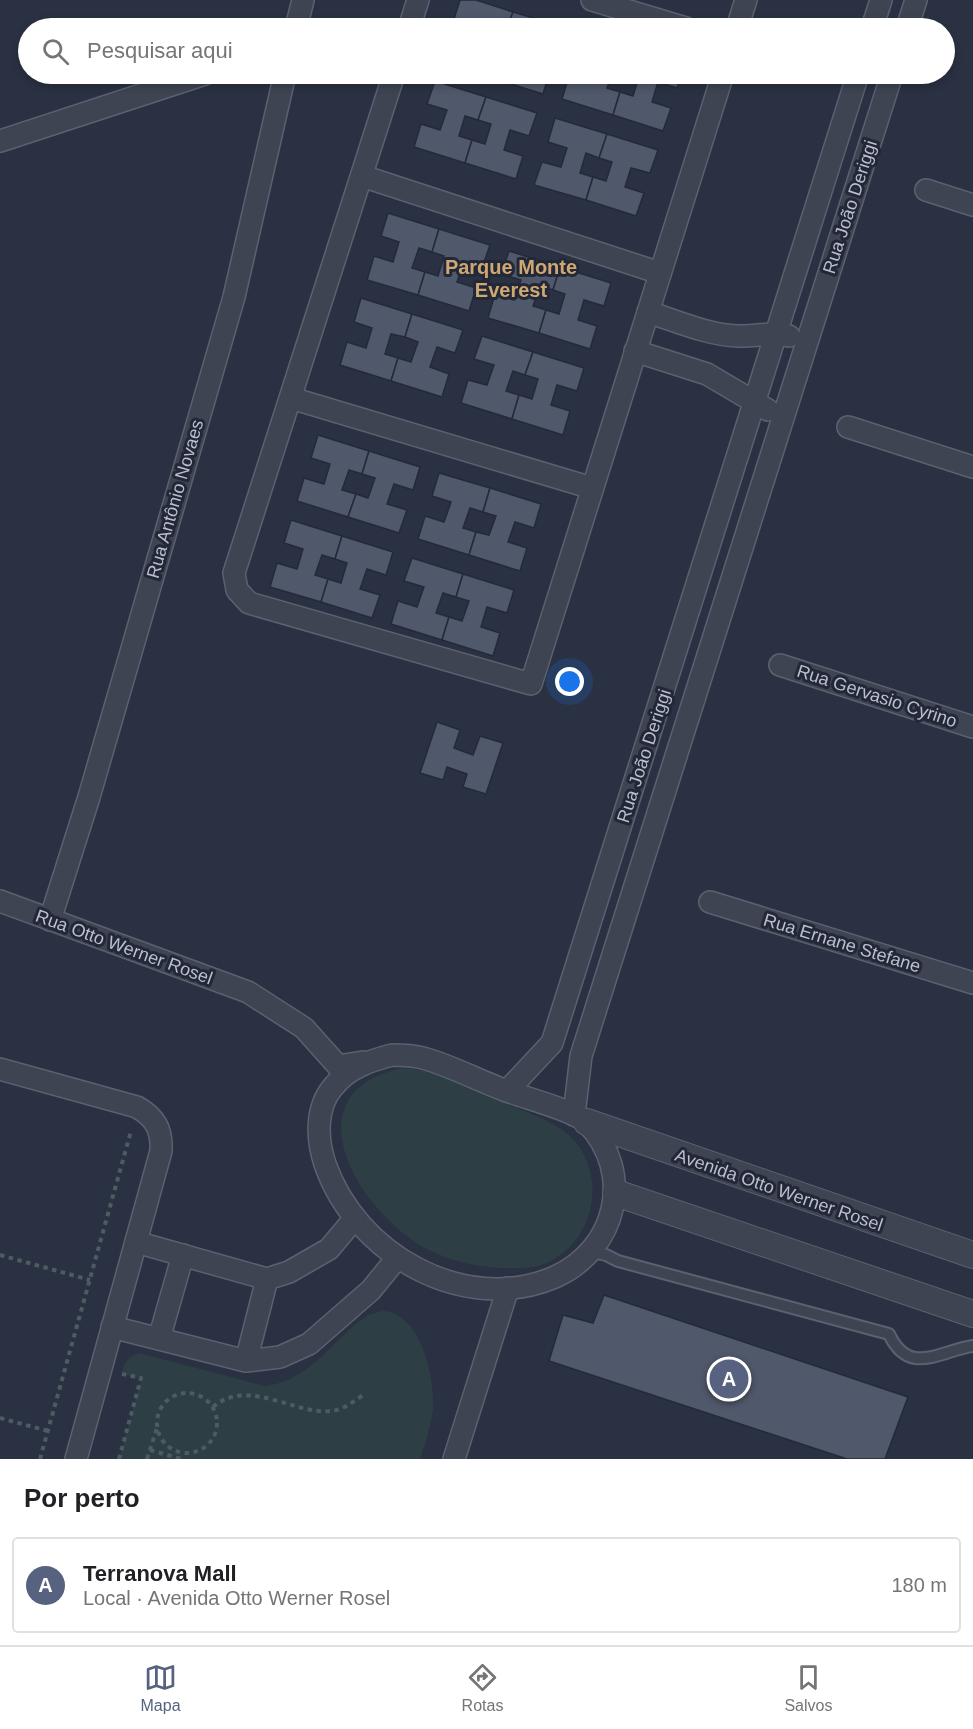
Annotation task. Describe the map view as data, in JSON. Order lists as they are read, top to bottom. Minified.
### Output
{"streets":{"street":["Rua João Deriggi","Rua Antônio Novaes","Rua Gervasio Cyrino","Rua Ernane Stefane","Rua Otto Werner Rosel","Avenida Otto Werner Rosel"]},"crossings":[["Rua João Deriggi","Avenida Otto Werner Rosel"],["Rua Antônio Novaes","Rua Otto Werner Rosel"],["Rua Otto Werner Rosel","Avenida Otto Werner Rosel"]],"districts":["Parque Monte Everest"],"page":{"search":"Pesquisar aqui","pins":"A","heading":"Por perto","list":[{"mark":"A","name":"Terranova Mall","note":"Local · Avenida Otto Werner Rosel","value":"180 m"}],"nav":["Mapa","Rotas","Salvos"]}}
